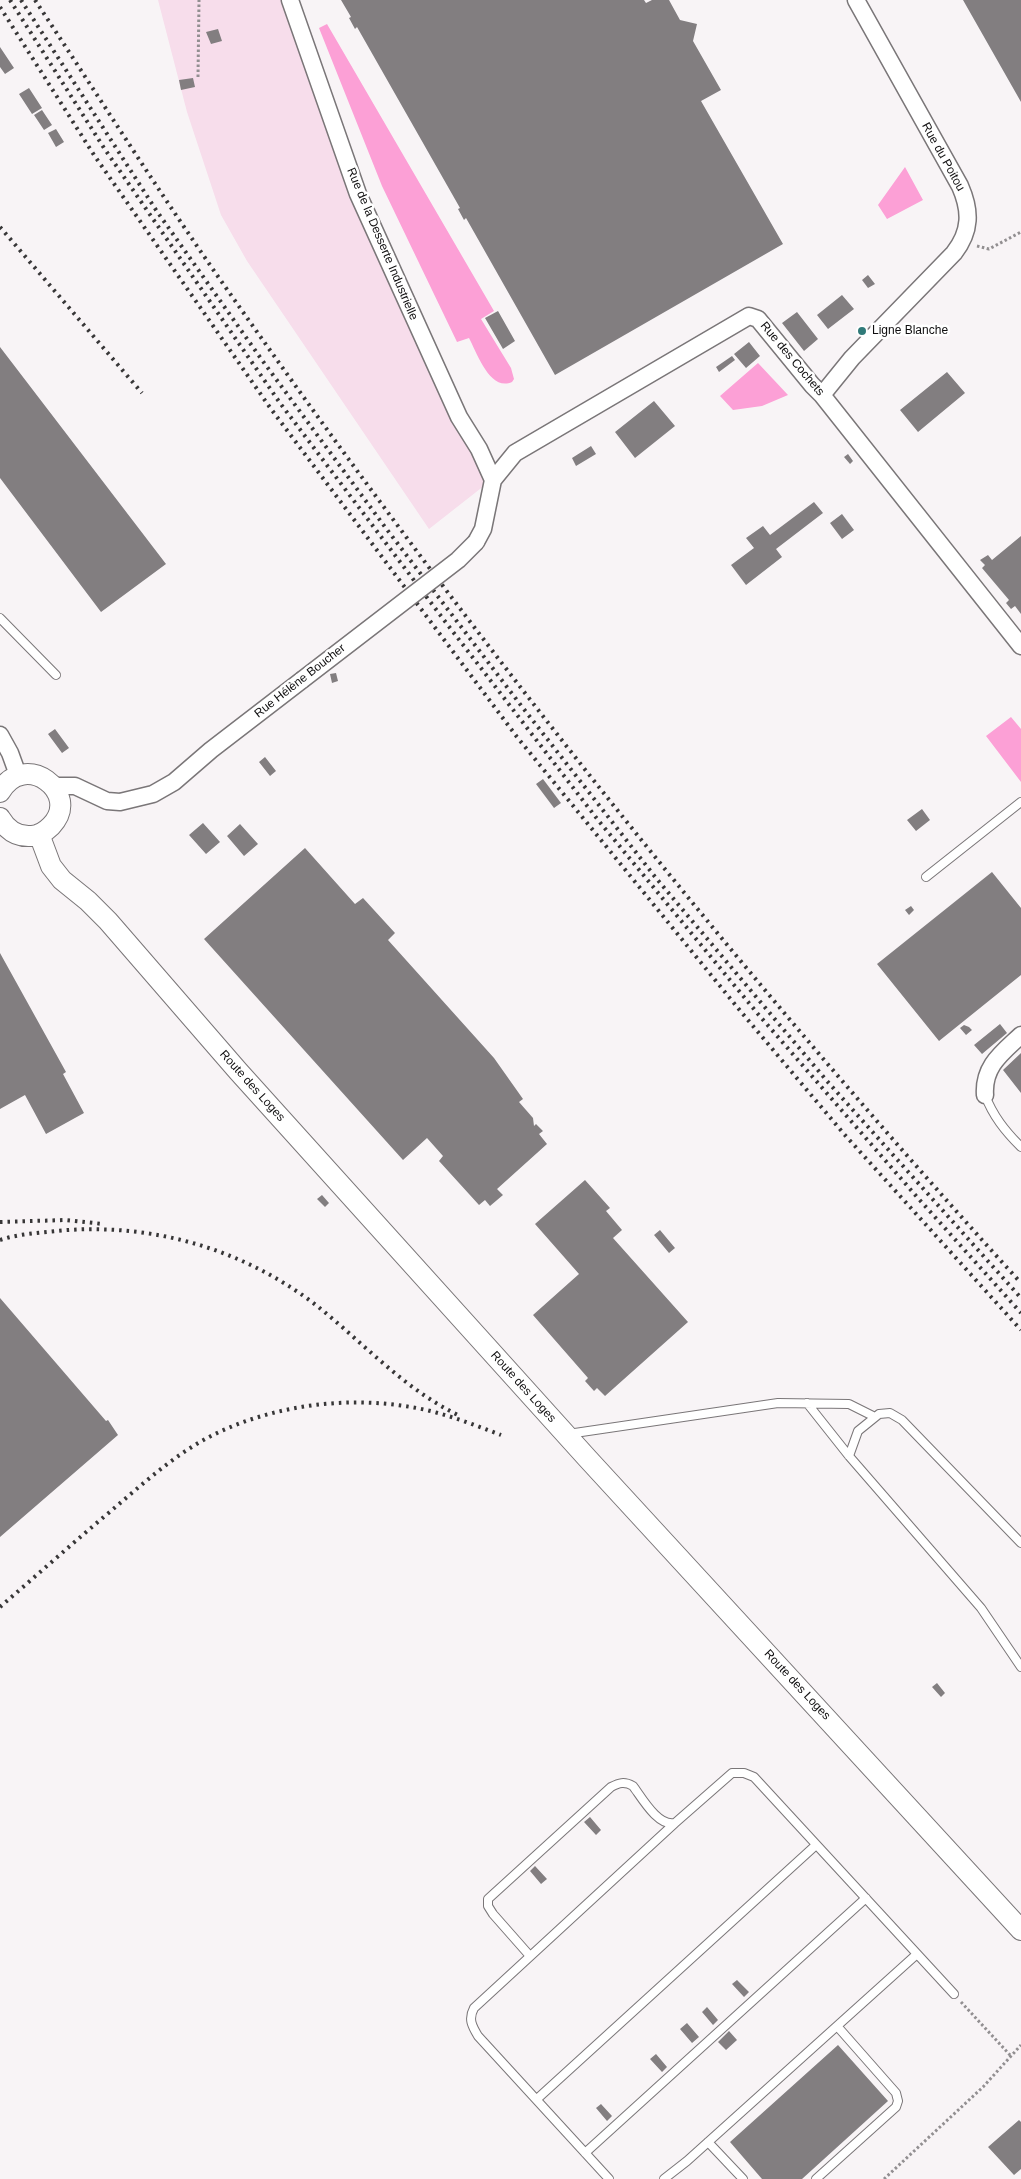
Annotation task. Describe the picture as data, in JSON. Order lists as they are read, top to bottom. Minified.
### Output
{"streets":{"street":["Rue du Poitou","Rue de la Desserte Industrielle","Rue des Cochets","Rue Hélène Boucher","Route des Loges"]},"crossings":[["Rue du Poitou","Rue des Cochets"],["Rue de la Desserte Industrielle","Rue des Cochets"],["Rue de la Desserte Industrielle","Rue Hélène Boucher"],["Rue des Cochets","Rue Hélène Boucher"]],"places":["Ligne Blanche"]}
